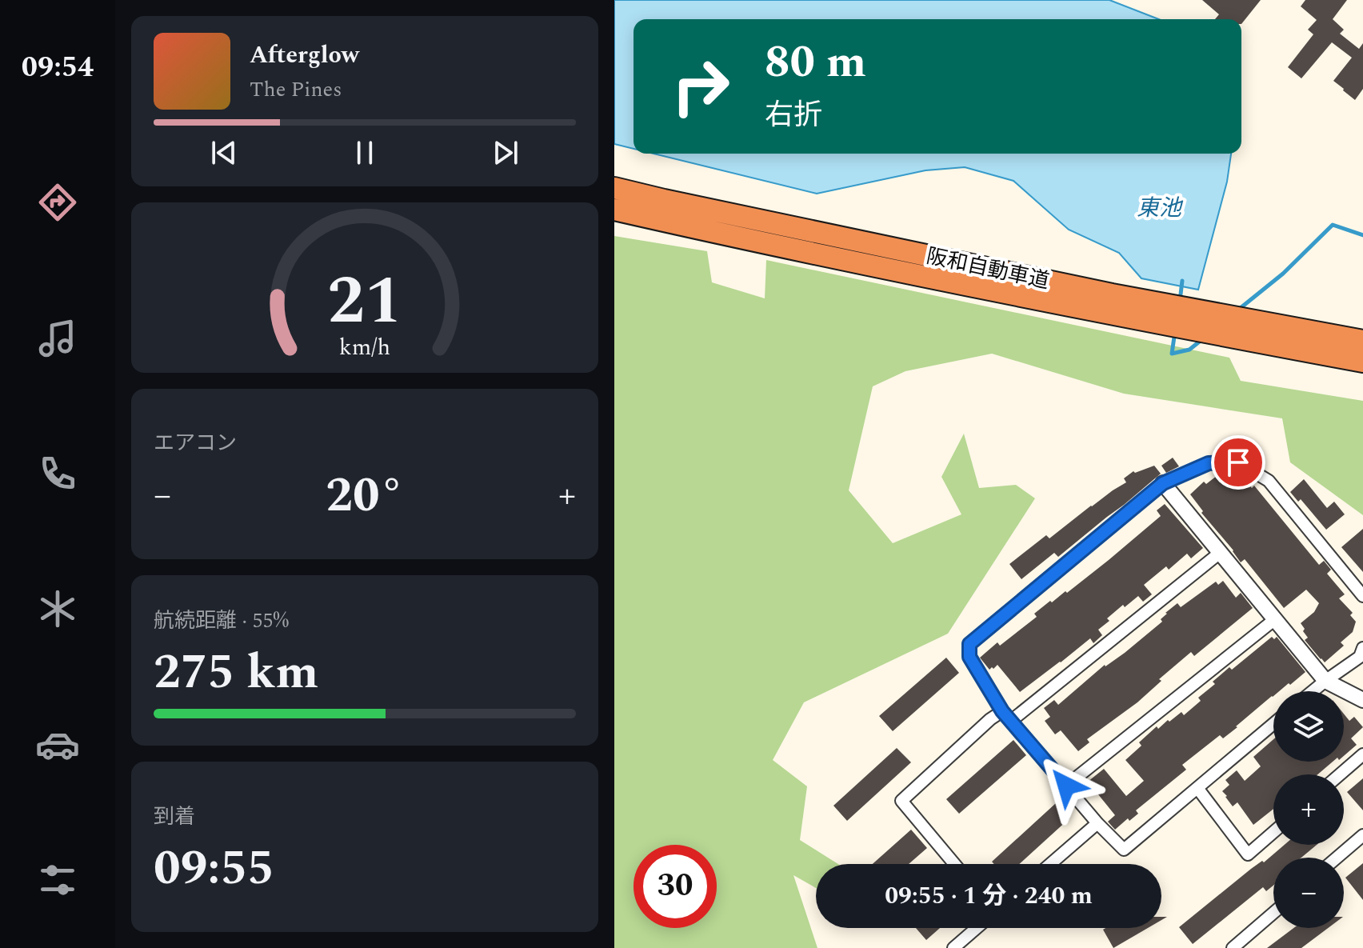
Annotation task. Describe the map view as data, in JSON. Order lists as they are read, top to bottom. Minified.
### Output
{"streets":{"highway":["阪和自動車道"]},"water":["東池"],"page":{"tabs":"09:54","turn":["80 m","右折"],"song":["Afterglow","The Pines"],"tile":["エアコン",["航続距離 · 55%","275 km"],["到着","09:55"]],"heat":["−","20°","+"],"map_buttons":["+","−"],"limit":"30","trip":"09:55 · 1 分 · 240 m","gauge":["21","km/h"]}}
